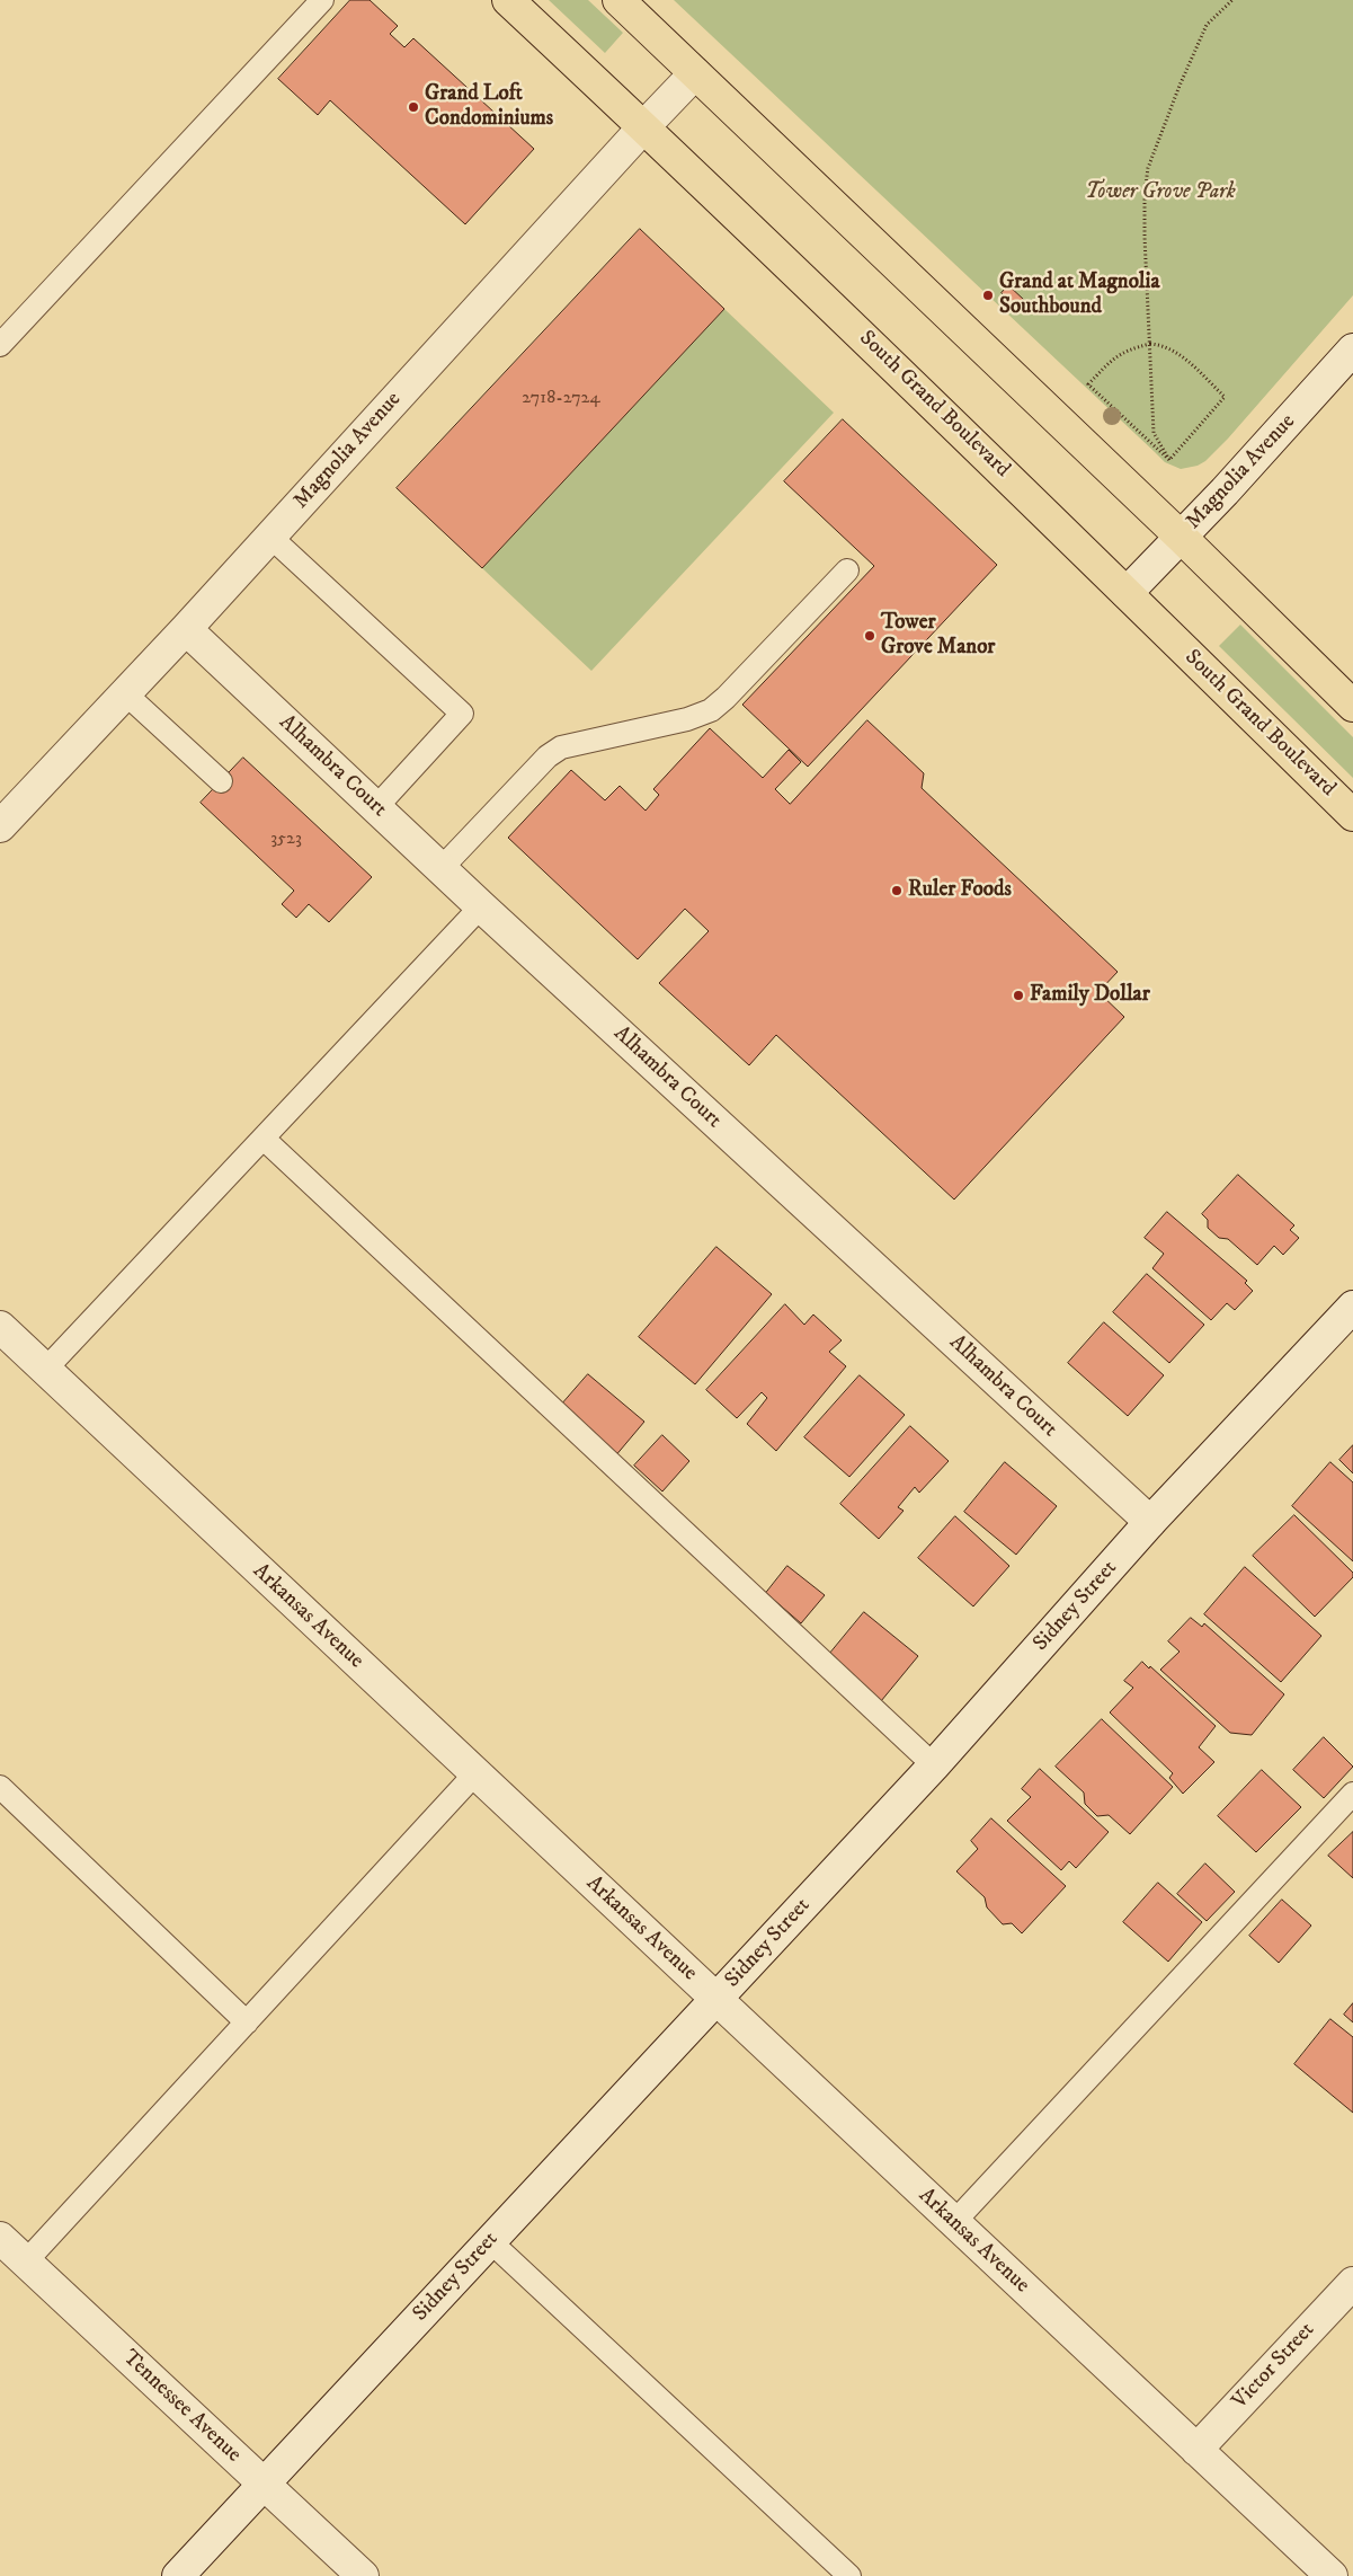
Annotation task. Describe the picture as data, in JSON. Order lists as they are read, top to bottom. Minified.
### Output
{"streets":{"main road":["South Grand Boulevard"],"street":["Magnolia Avenue","Alhambra Court","Sidney Street","Arkansas Avenue","Victor Street","Tennessee Avenue"]},"crossings":[["South Grand Boulevard","Magnolia Avenue"],["Magnolia Avenue","Alhambra Court"],["Alhambra Court","Sidney Street"],["Sidney Street","Arkansas Avenue"],["Sidney Street","Tennessee Avenue"],["Arkansas Avenue","Victor Street"]],"parks":["Tower Grove Park"],"places":["Grand Loft Condominiums","Grand at Magnolia Southbound","Tower Grove Manor","Ruler Foods","Family Dollar"],"house_numbers":["2718-2724","3523"]}
